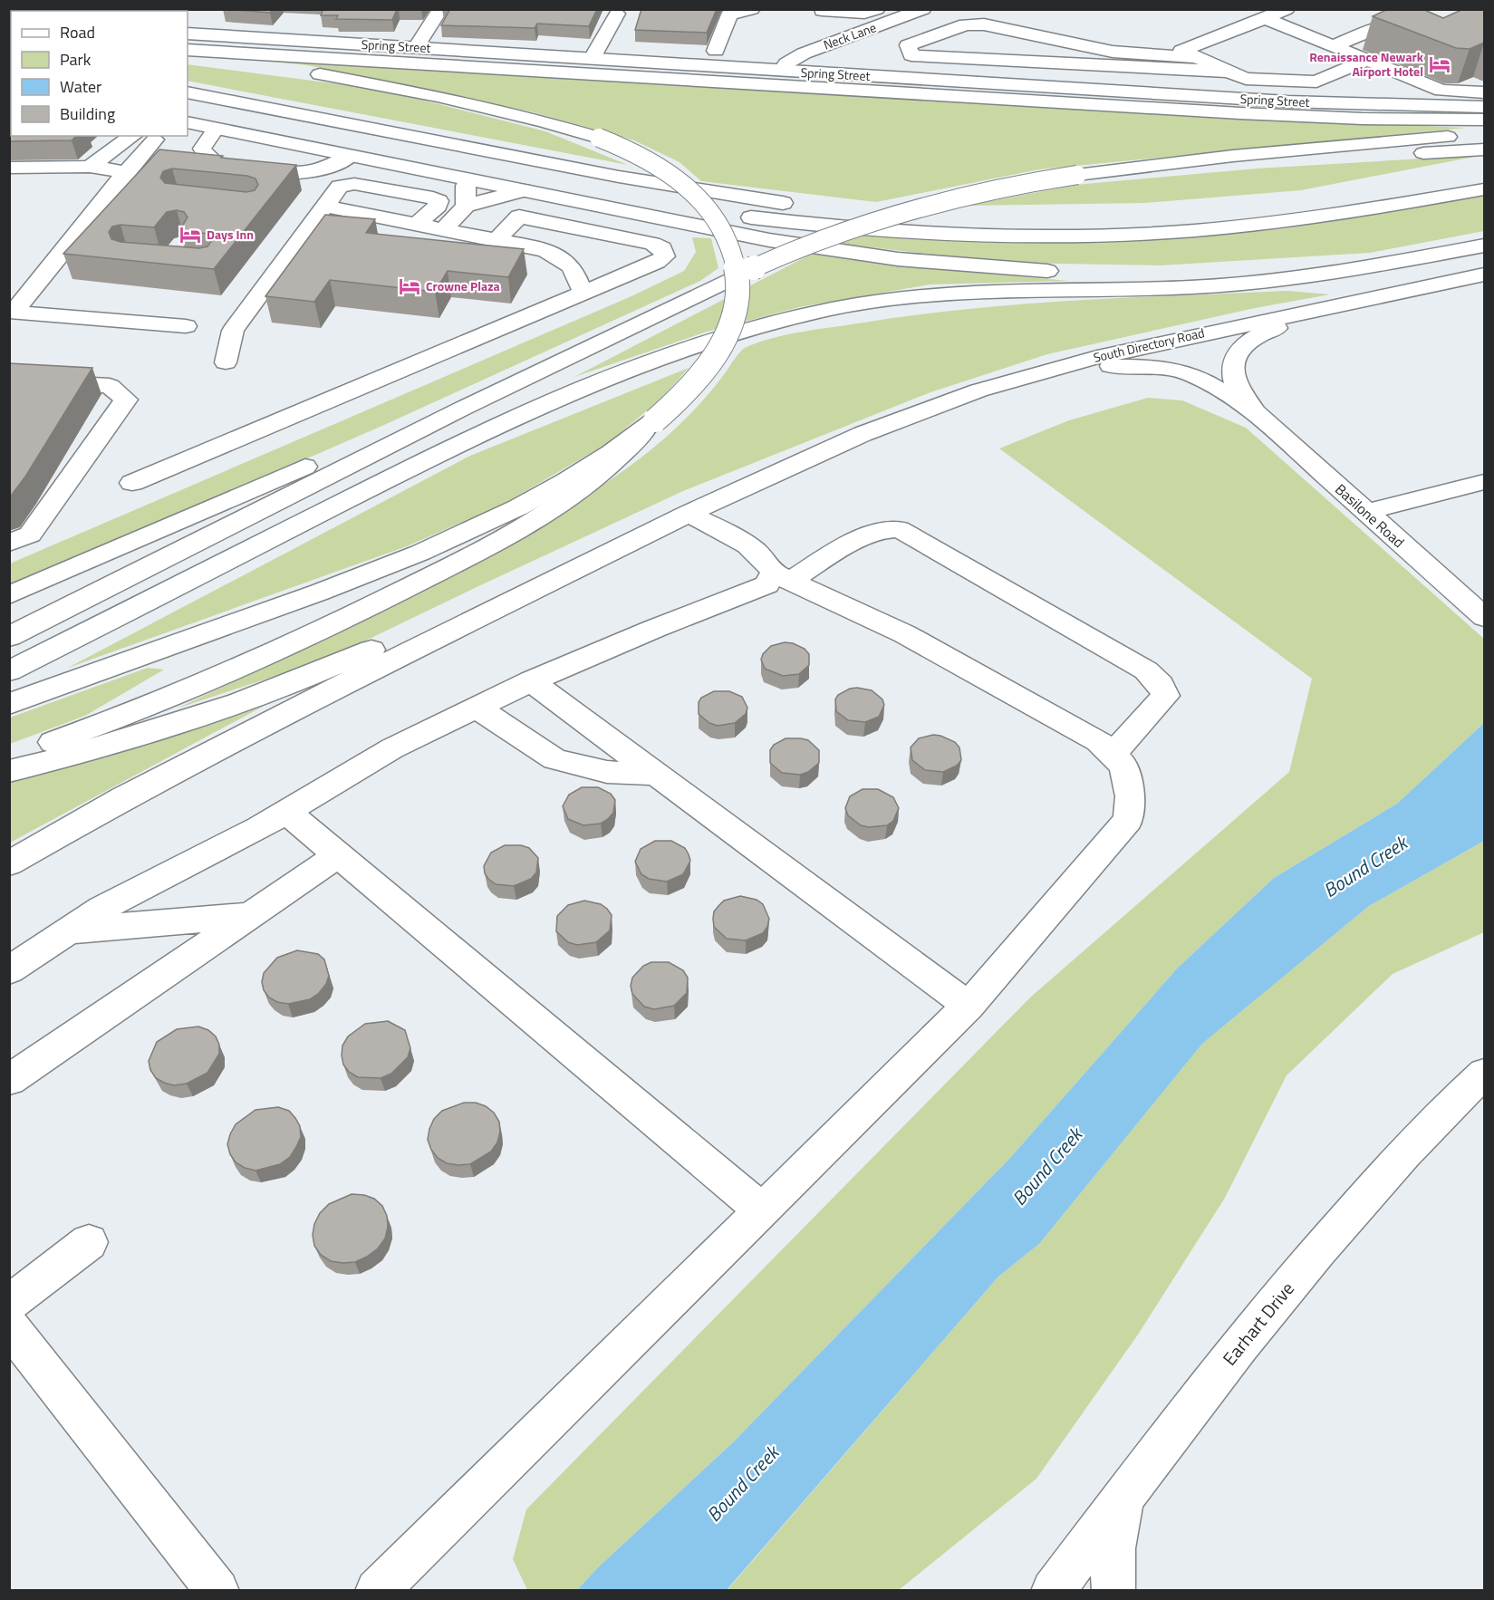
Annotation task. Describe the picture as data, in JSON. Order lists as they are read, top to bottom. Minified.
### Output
{"streets":{"main road":["Neck Lane","Spring Street","South Directory Road","Basilone Road","Earhart Drive"]},"crossings":[["Neck Lane","Spring Street"]],"water":["Bound Creek"],"places":{"hotel":["Renaissance Newark Airport Hotel","Days Inn","Crowne Plaza"]},"legend":["Road","Park","Water","Building"]}
